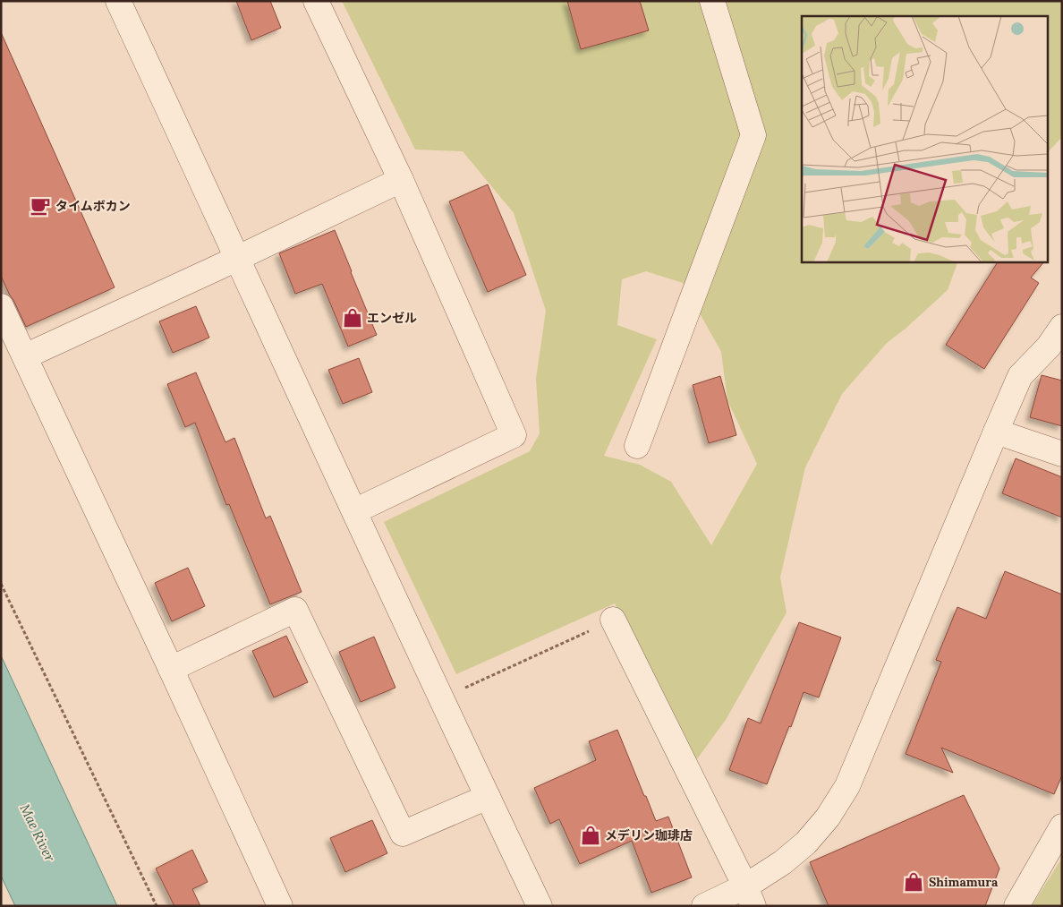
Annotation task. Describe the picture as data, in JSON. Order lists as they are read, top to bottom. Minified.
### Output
{"water":["Mae River"],"places":{"cafe":["タイムボカン"],"shop":["エンゼル","メデリン珈琲店","Shimamura"]}}
